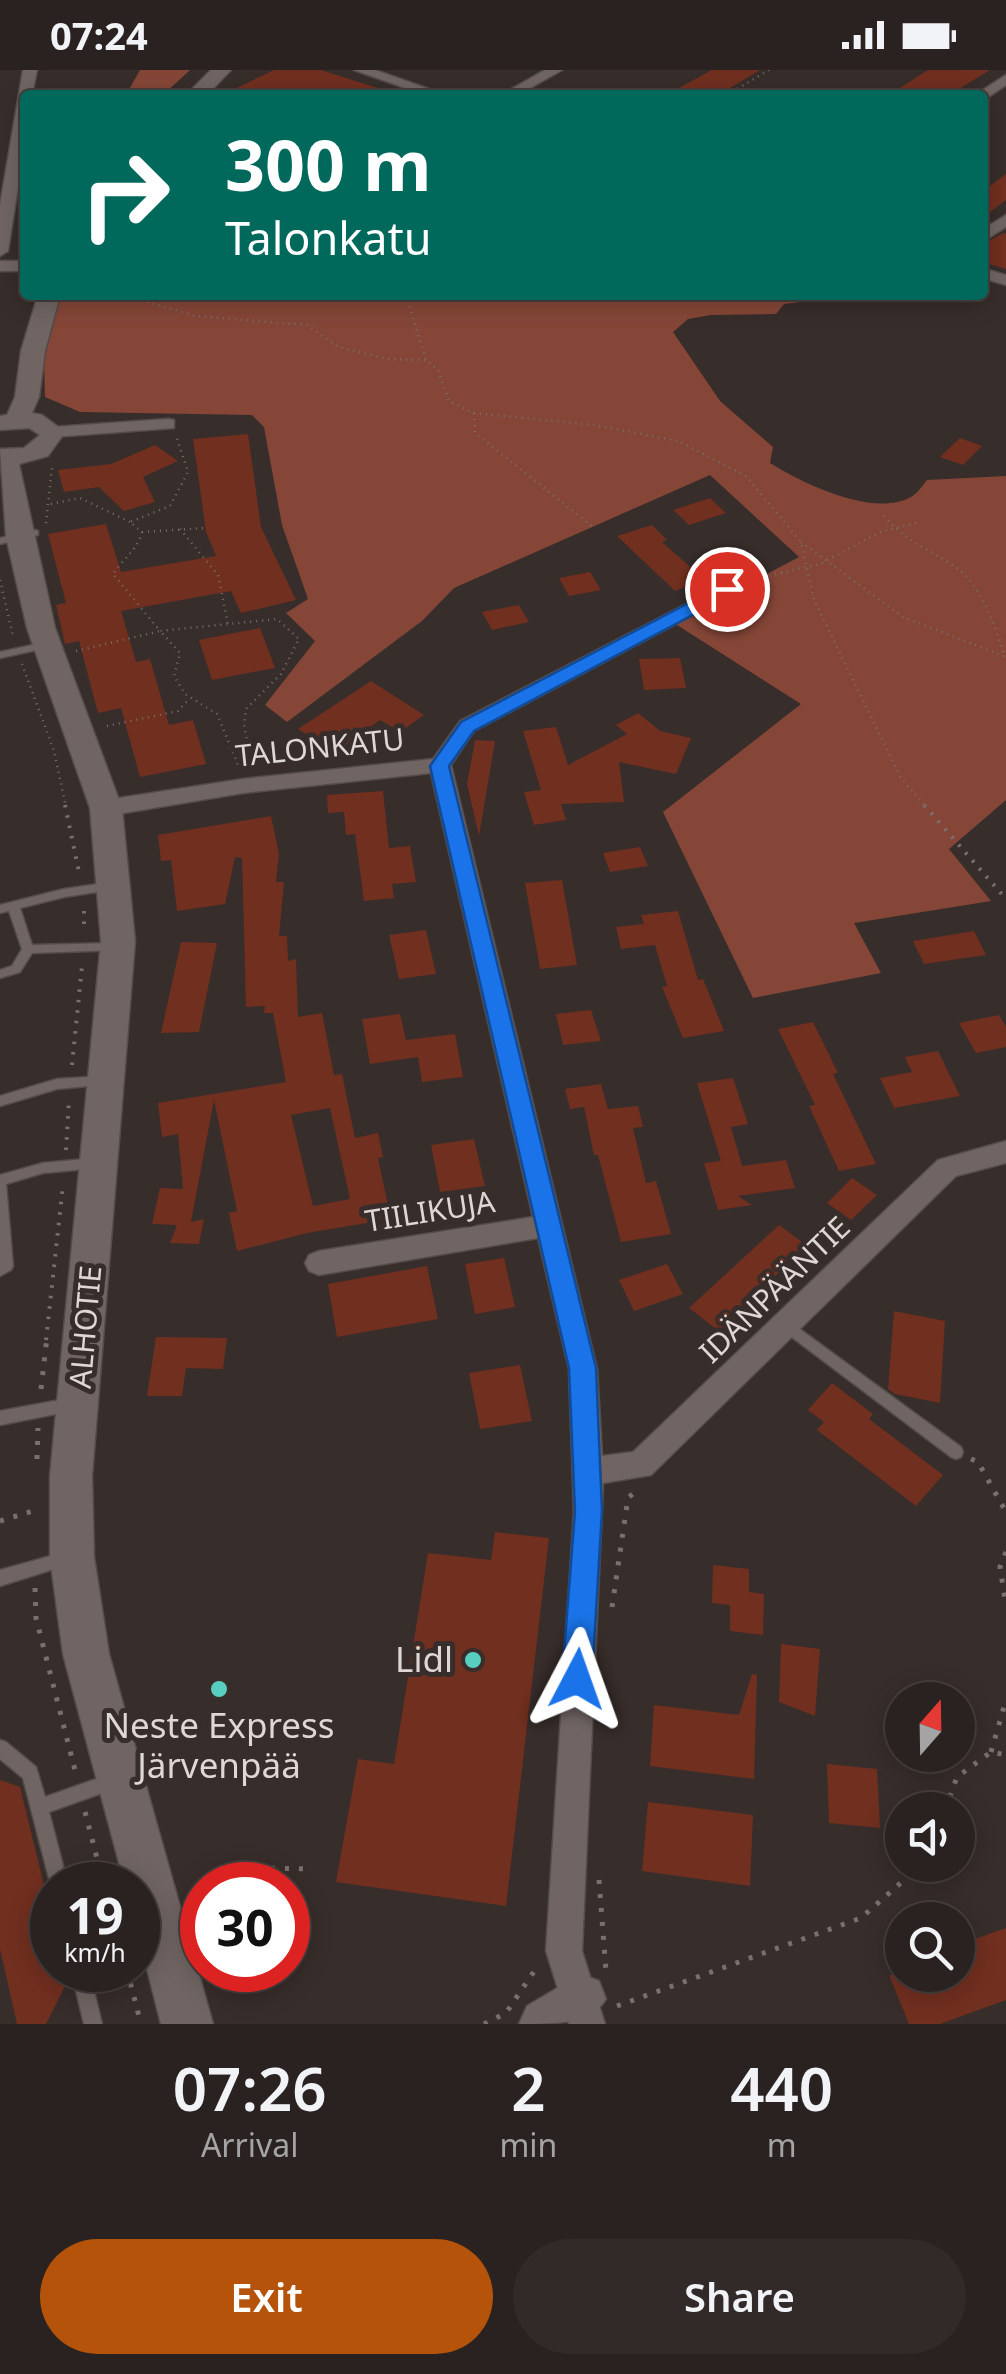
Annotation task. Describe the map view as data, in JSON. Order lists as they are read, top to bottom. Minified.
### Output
{"streets":{"street":["TALONKATU","TIILIKUJA","IDÄNPÄÄNTIE","ALHOTIE"]},"crossings":[["TALONKATU","ALHOTIE"]],"places":["Lidl","Neste Express Järvenpää"],"north":"top","page":{"status":"07:24","turn":["300 m","Talonkatu"],"speed":"19 km/h","limit":"30","eta":["07:26","Arrival","2","min","440","m"],"buttons":["Exit","Share"]}}
